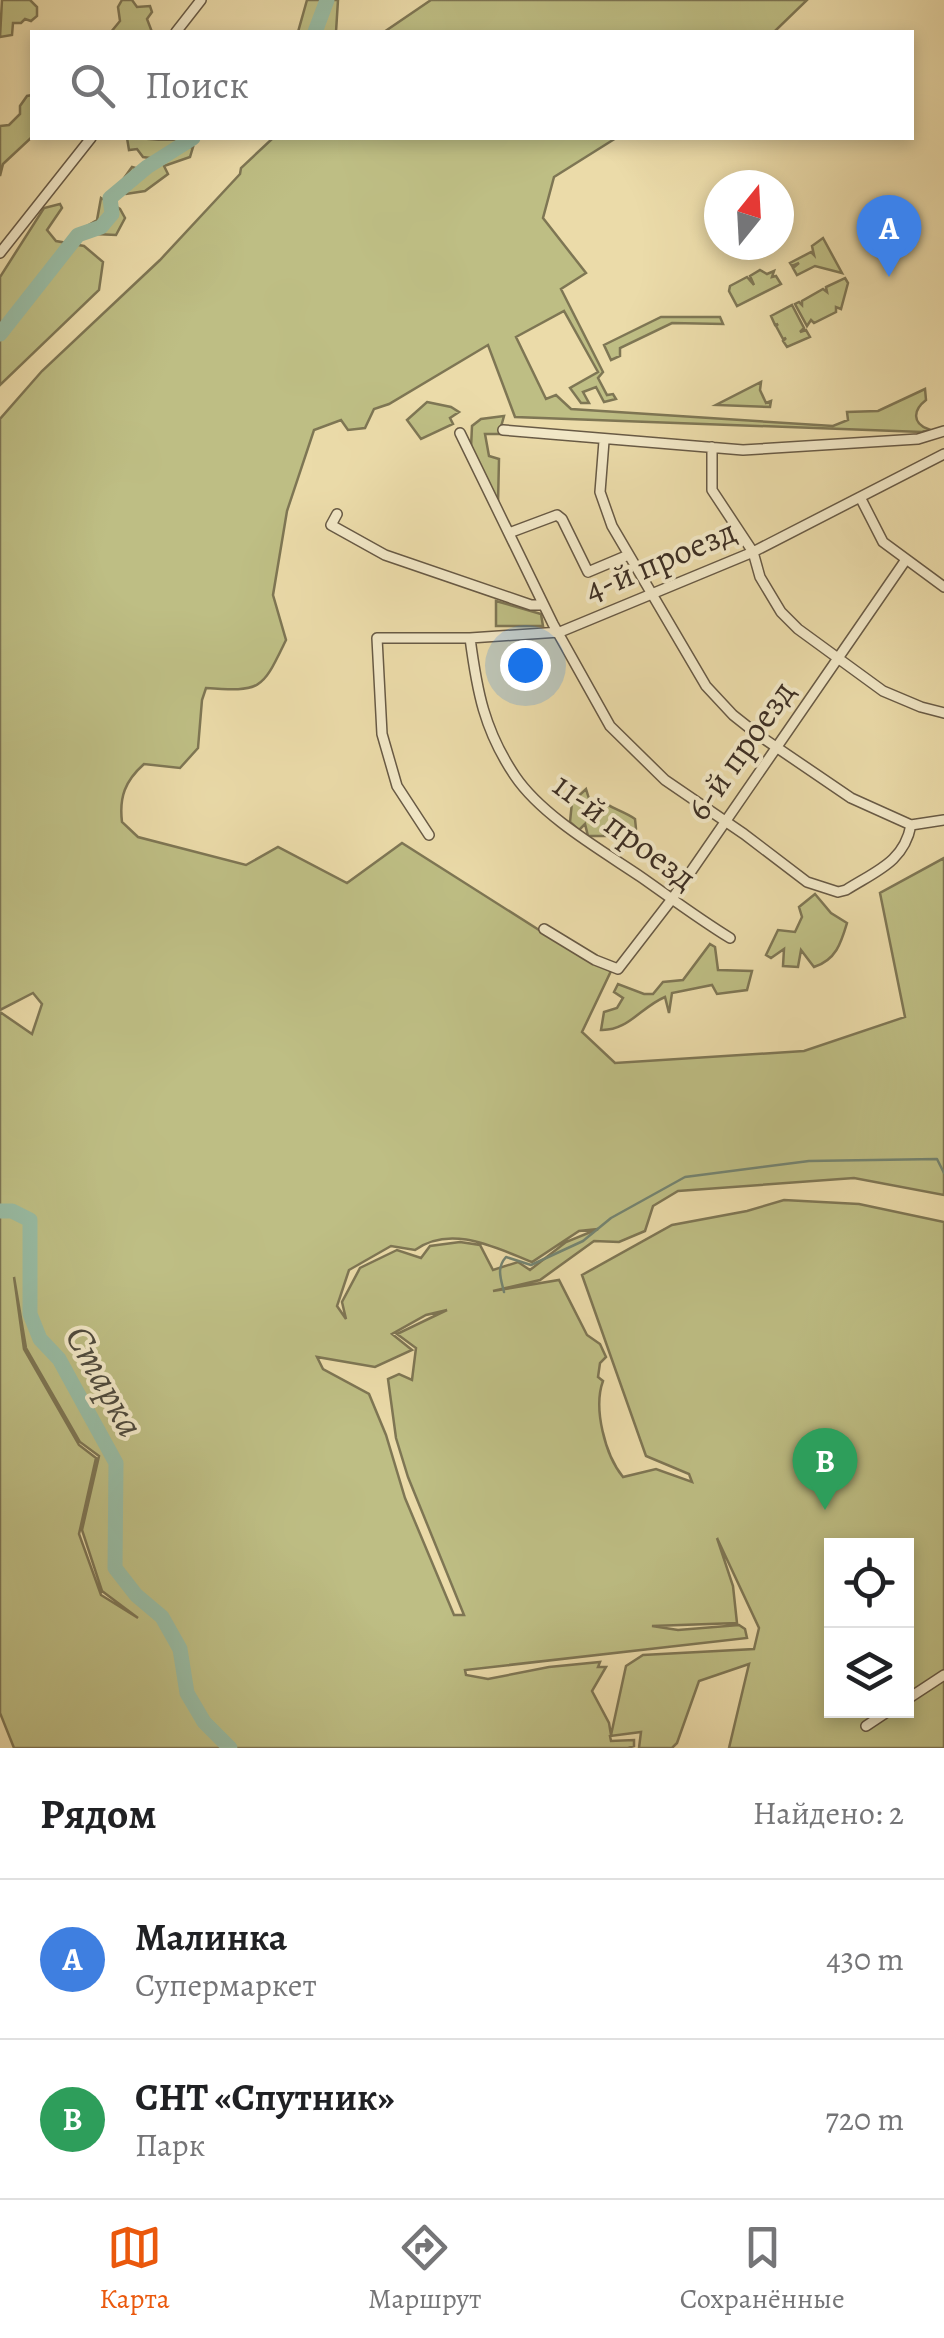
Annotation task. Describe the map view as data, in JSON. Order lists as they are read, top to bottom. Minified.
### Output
{"streets":{"street":["4-й проезд","6-й проезд","11-й проезд"]},"crossings":[["4-й проезд","11-й проезд"],["6-й проезд","11-й проезд"]],"water":["Старка"],"north":"top","page":{"search":"Поиск","pins":["A","B"],"heading":["Рядом","Найдено: 2"],"list":[{"mark":"A","name":"Малинка","note":"Супермаркет","value":"430 m"},{"mark":"B","name":"СНТ «Спутник»","note":"Парк","value":"720 m"}],"nav":["Карта","Маршрут","Сохранённые"]}}
